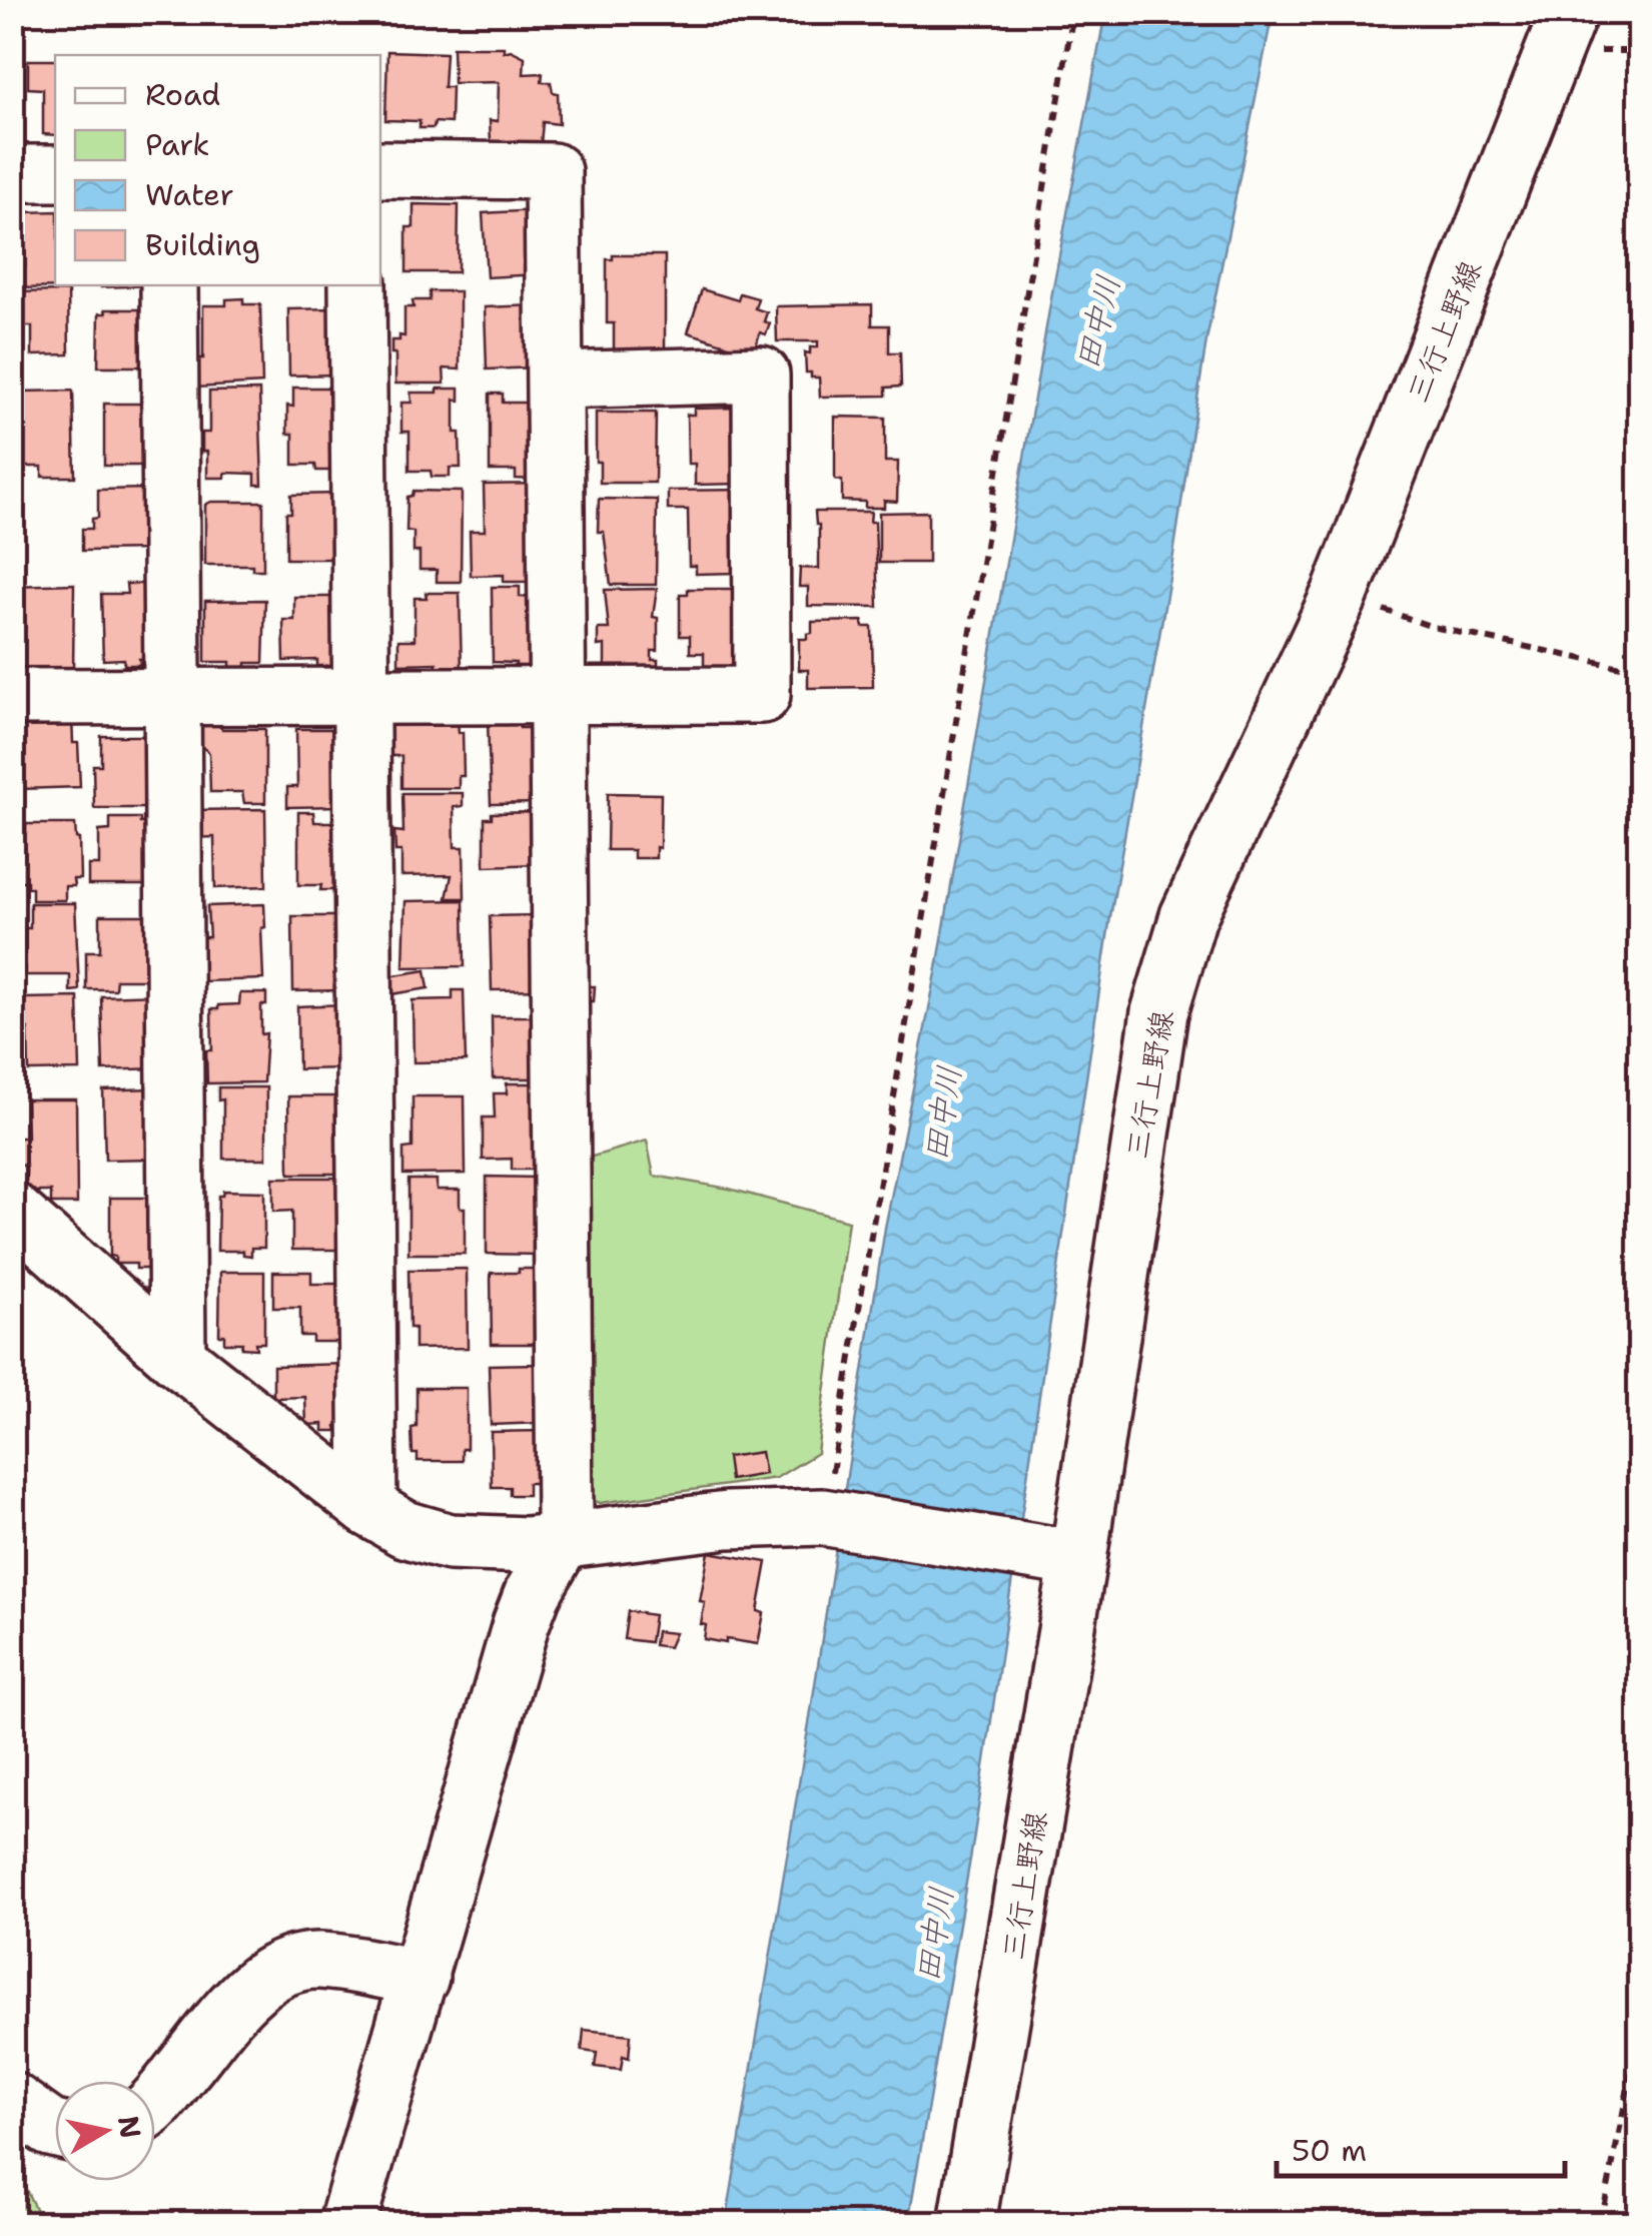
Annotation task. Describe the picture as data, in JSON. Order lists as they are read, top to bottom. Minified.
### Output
{"streets":{"street":["三行上野線"]},"water":["田中川"],"legend":["Road","Park","Water","Building"],"scale_bar":"50 m","north":"right"}
